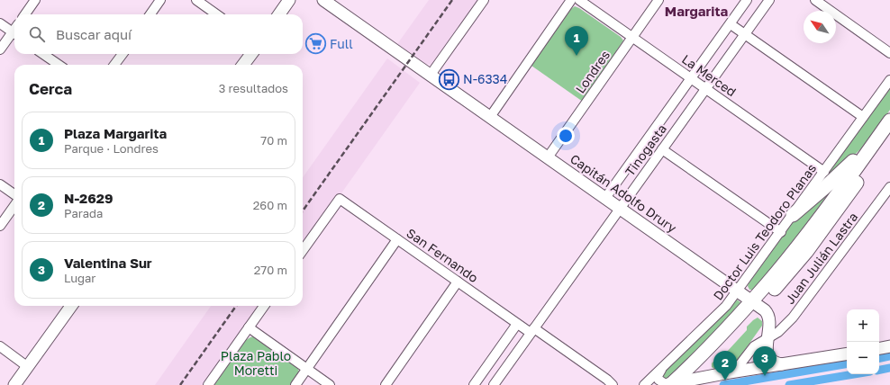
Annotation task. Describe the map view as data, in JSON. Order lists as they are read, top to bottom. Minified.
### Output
{"streets":{"main road":["Capitán Adolfo Drury"],"street":["Londres","La Merced","Tinogasta","Doctor Luis Teodoro Planas","San Fernando","Juan Julián Lastra"]},"crossings":[["Londres","La Merced"],["Londres","Capitán Adolfo Drury"],["La Merced","Tinogasta"],["La Merced","Doctor Luis Teodoro Planas"],["Tinogasta","Capitán Adolfo Drury"],["Tinogasta","San Fernando"],["Capitán Adolfo Drury","Doctor Luis Teodoro Planas"],["Capitán Adolfo Drury","Juan Julián Lastra"]],"districts":["Margarita"],"parks":["Plaza Pablo Moretti"],"places":{"supermarket":["Full"],"bus stop":["N-6334"]},"north":"top left","page":{"search":"Buscar aquí","pins":["1","3","2"],"heading":["Cerca","3 resultados"],"list":[{"mark":"1","name":"Plaza Margarita","note":"Parque · Londres","value":"70 m"},{"mark":"2","name":"N-2629","note":"Parada","value":"260 m"},{"mark":"3","name":"Valentina Sur","note":"Lugar","value":"270 m"}],"map_buttons":["+","−"]}}
